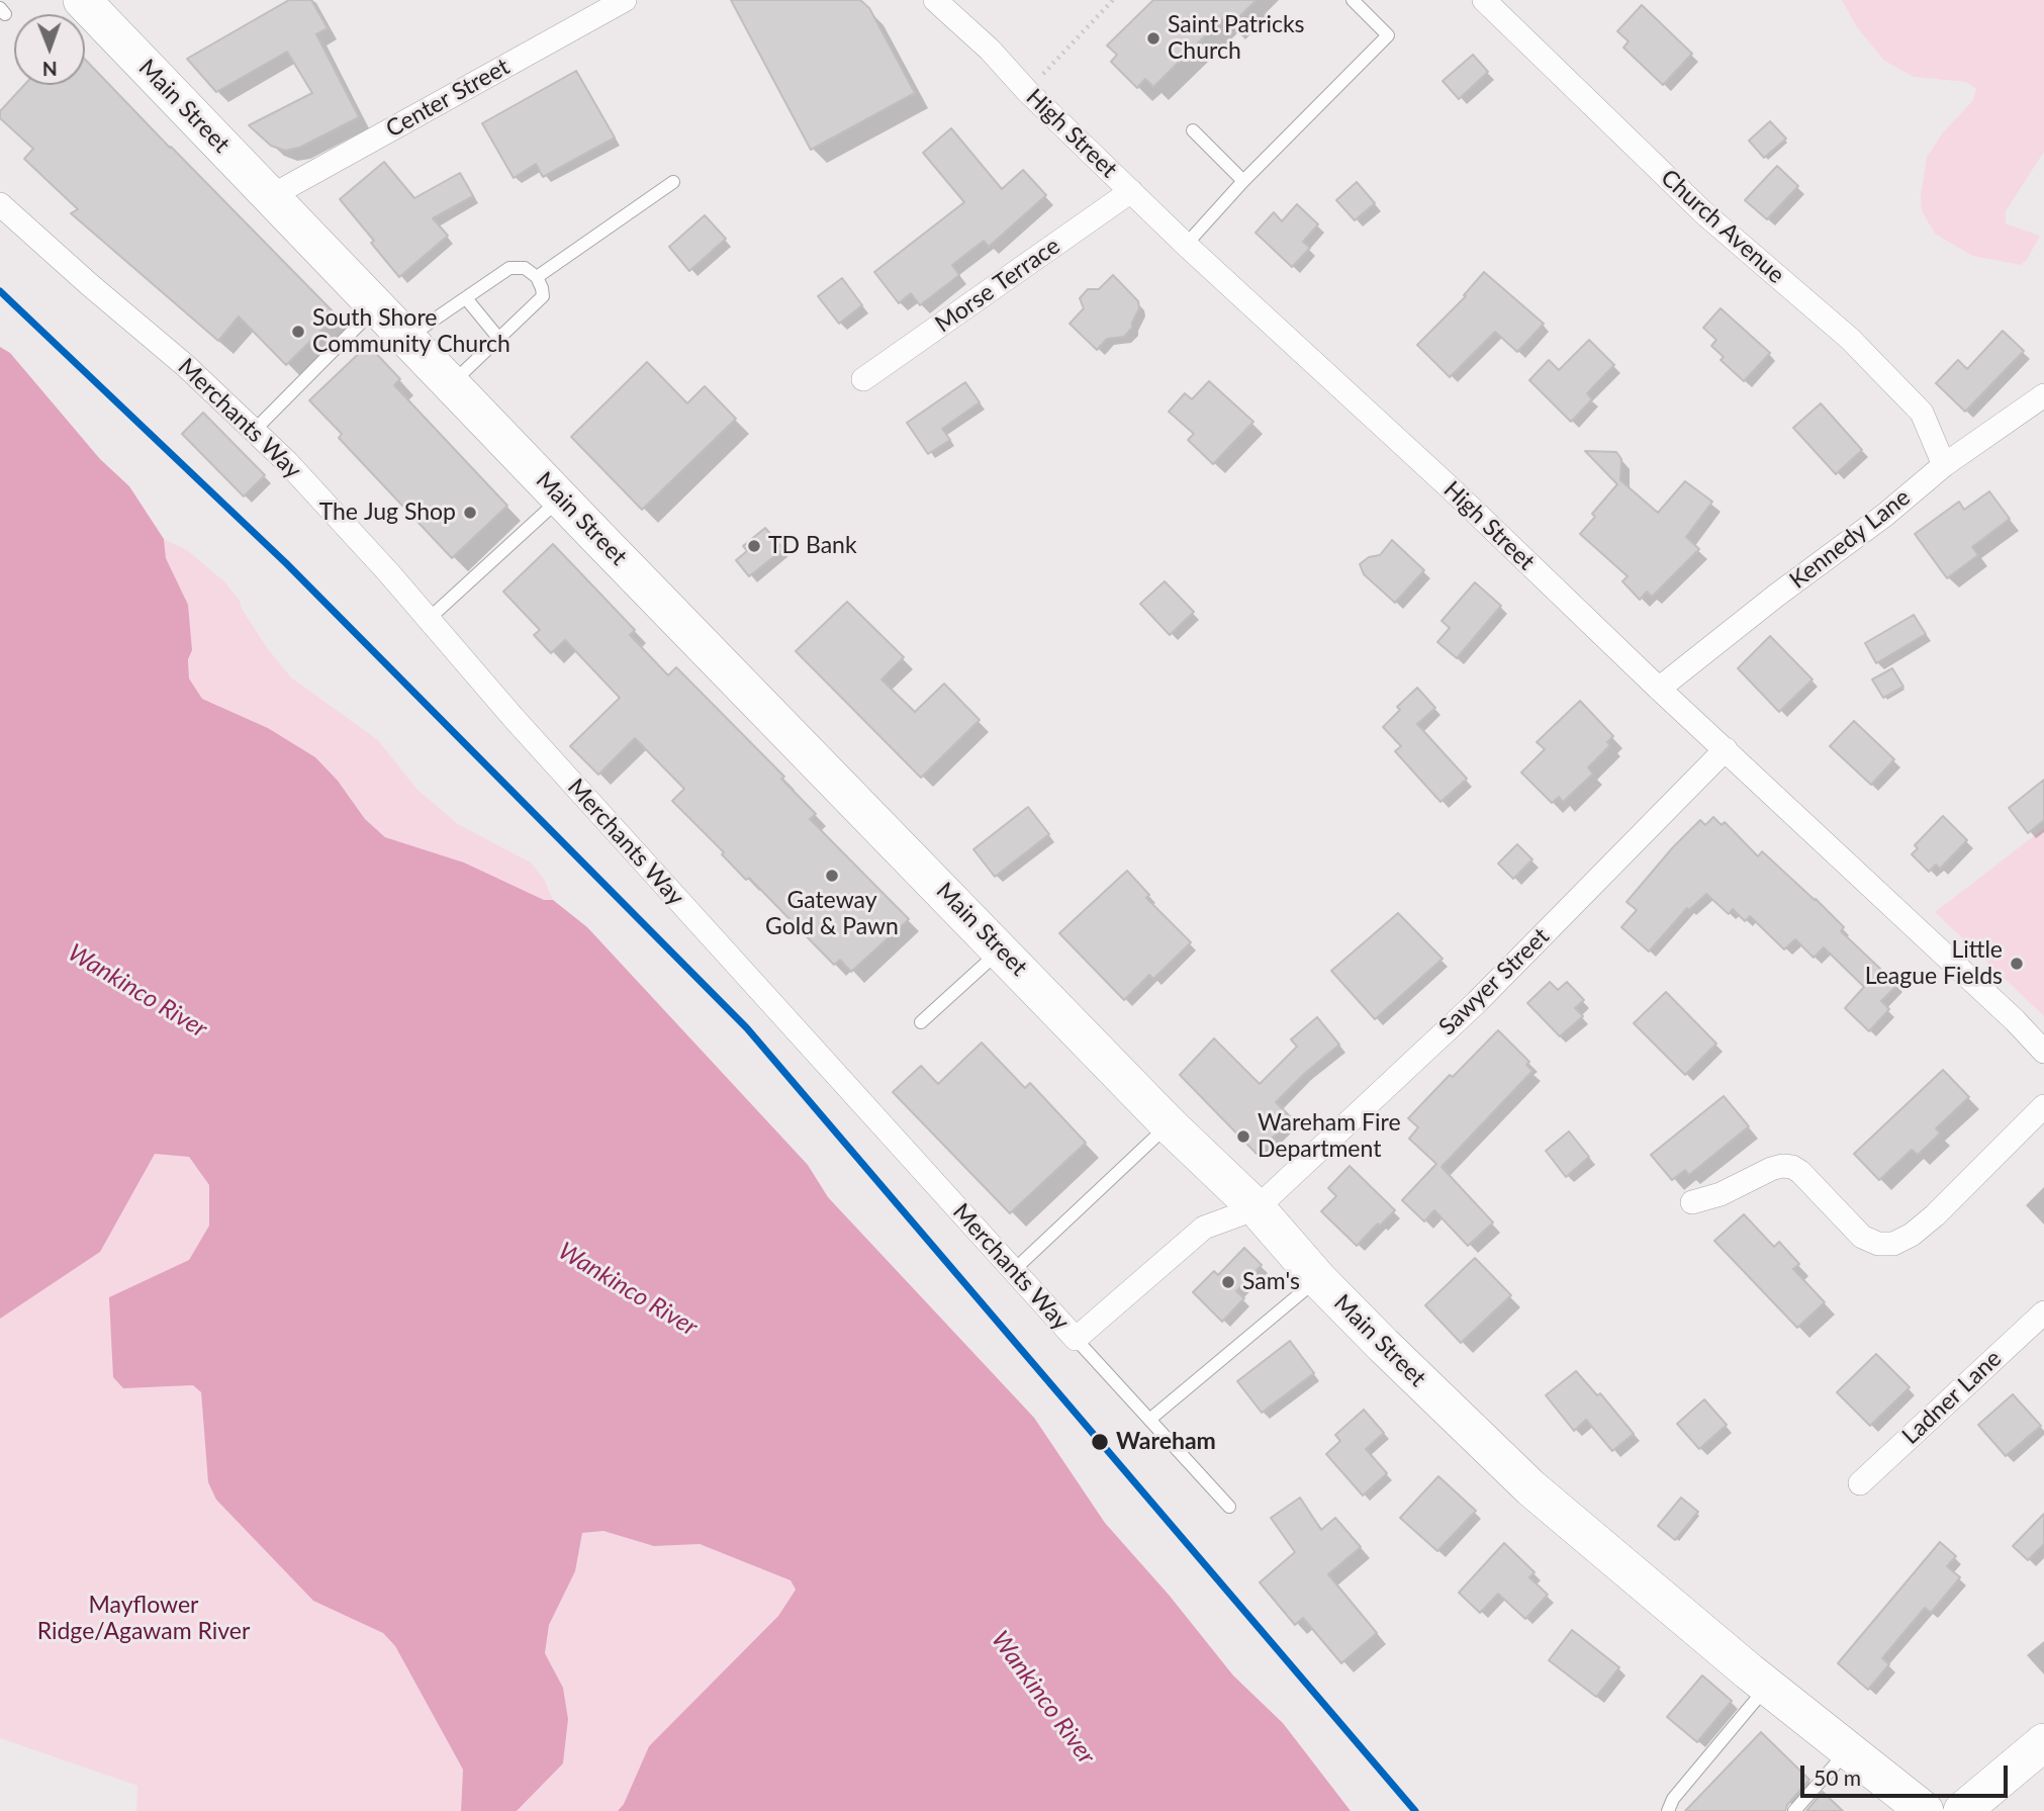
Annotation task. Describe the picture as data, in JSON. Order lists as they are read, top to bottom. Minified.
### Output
{"streets":{"main road":["Main Street"],"street":["Center Street","High Street","Church Avenue","Morse Terrace","Merchants Way","Kennedy Lane","Sawyer Street","Ladner Lane"]},"crossings":[["Center Street","Main Street"],["Main Street","Merchants Way"],["Main Street","Sawyer Street"],["High Street","Morse Terrace"],["High Street","Kennedy Lane"],["High Street","Sawyer Street"],["Church Avenue","Kennedy Lane"],["Merchants Way","Sawyer Street"]],"water":["Wankinco River"],"parks":["Mayflower Ridge/Agawam River"],"places":["Saint Patricks Church","South Shore Community Church","The Jug Shop","TD Bank","Gateway Gold & Pawn","Little League Fields","Wareham Fire Department","Sam's","Wareham"],"scale_bar":"50 m","north":"bottom"}
